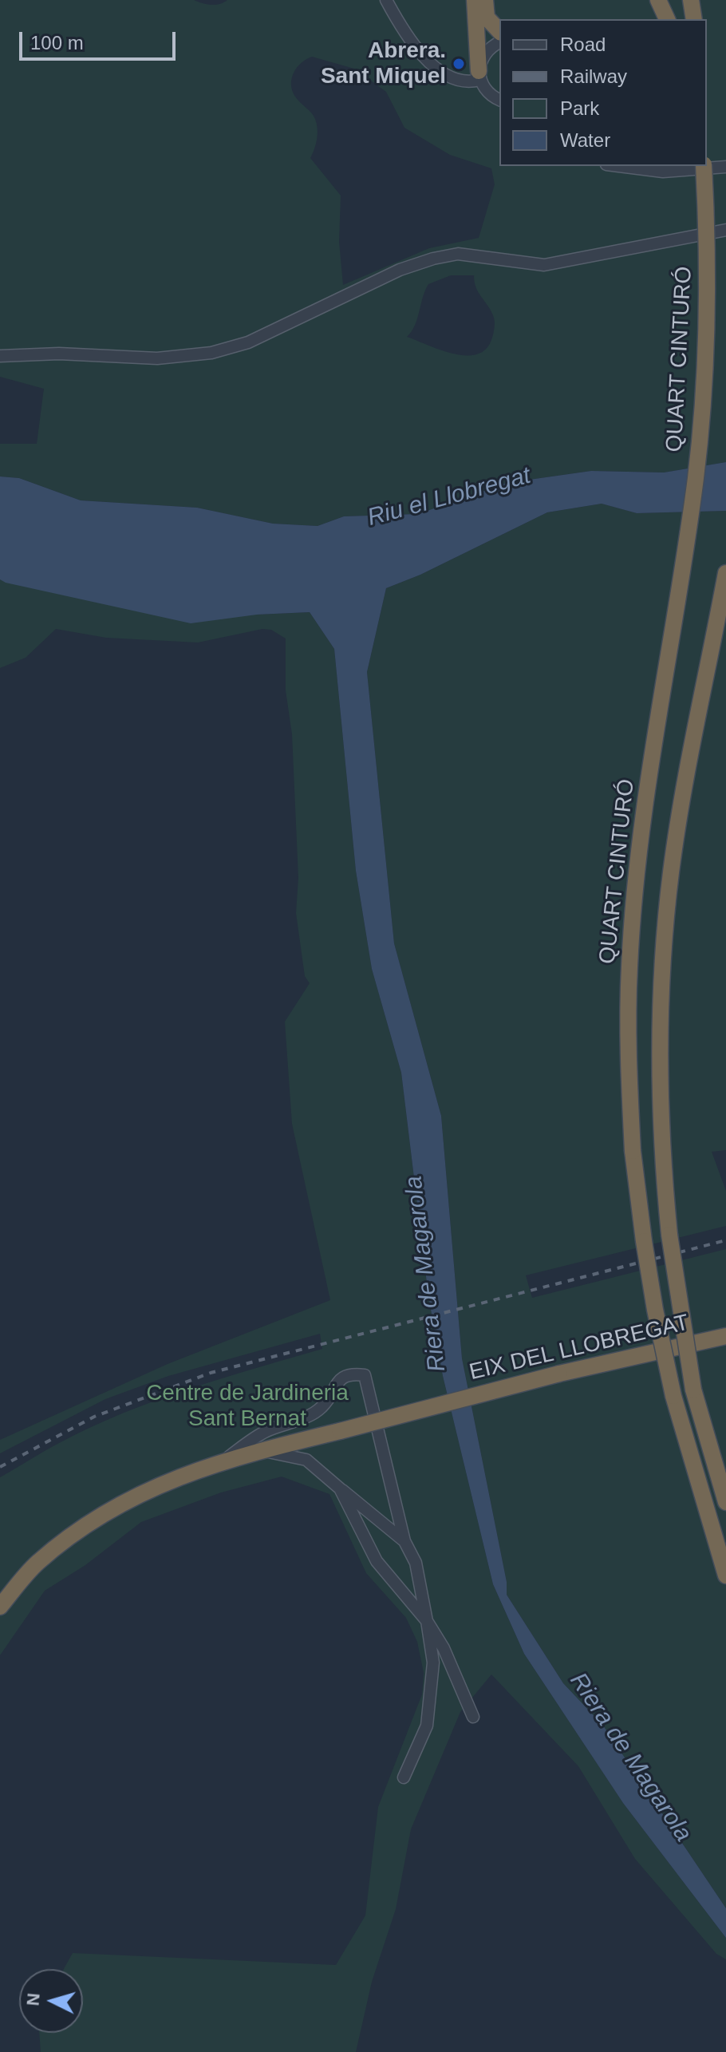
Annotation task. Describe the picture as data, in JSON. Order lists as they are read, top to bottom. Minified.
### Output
{"streets":{"highway":["QUART CINTURÓ","EIX DEL LLOBREGAT"]},"water":["Riu el Llobregat","Riera de Magarola"],"parks":["Centre de Jardineria Sant Bernat"],"places":["Abrera. Sant Miquel"],"legend":["Road","Railway","Park","Water"],"scale_bar":"100 m","north":"left"}
